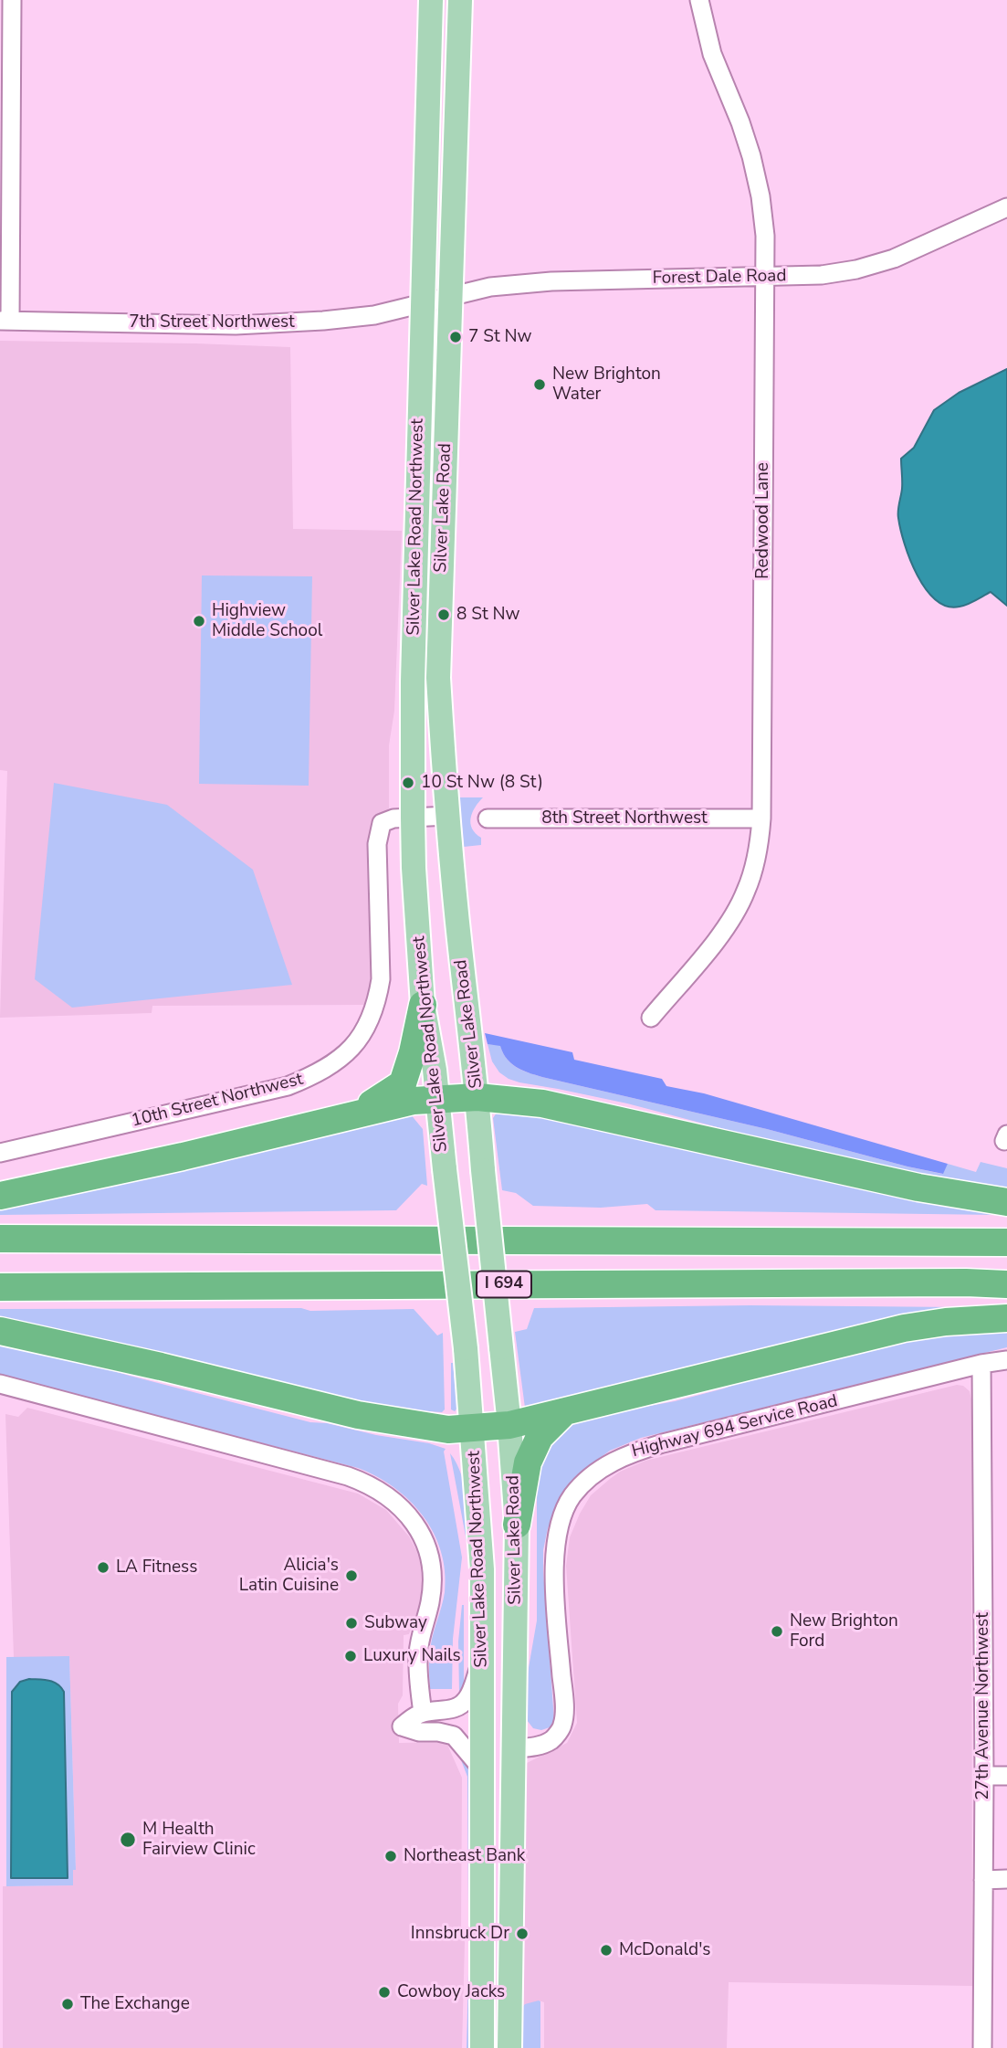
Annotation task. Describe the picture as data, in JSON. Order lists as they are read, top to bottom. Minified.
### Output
{"streets":{"highway":["I 694"],"main road":["Silver Lake Road","Silver Lake Road Northwest"],"street":["Forest Dale Road","7th Street Northwest","Redwood Lane","8th Street Northwest","10th Street Northwest","Highway 694 Service Road","27th Avenue Northwest"]},"crossings":[["Forest Dale Road","7th Street Northwest"],["Forest Dale Road","Silver Lake Road"],["Forest Dale Road","Redwood Lane"],["Forest Dale Road","Silver Lake Road Northwest"],["7th Street Northwest","Silver Lake Road Northwest"],["Silver Lake Road","Highway 694 Service Road"],["Redwood Lane","8th Street Northwest"],["Silver Lake Road Northwest","10th Street Northwest"],["Highway 694 Service Road","27th Avenue Northwest"]],"places":["7 St Nw","New Brighton Water","8 St Nw","Highview Middle School","10 St Nw (8 St)","LA Fitness","Alicia's Latin Cuisine","Subway","New Brighton Ford","Luxury Nails","M Health Fairview Clinic","Northeast Bank","Innsbruck Dr","McDonald's","Cowboy Jacks","The Exchange"]}
